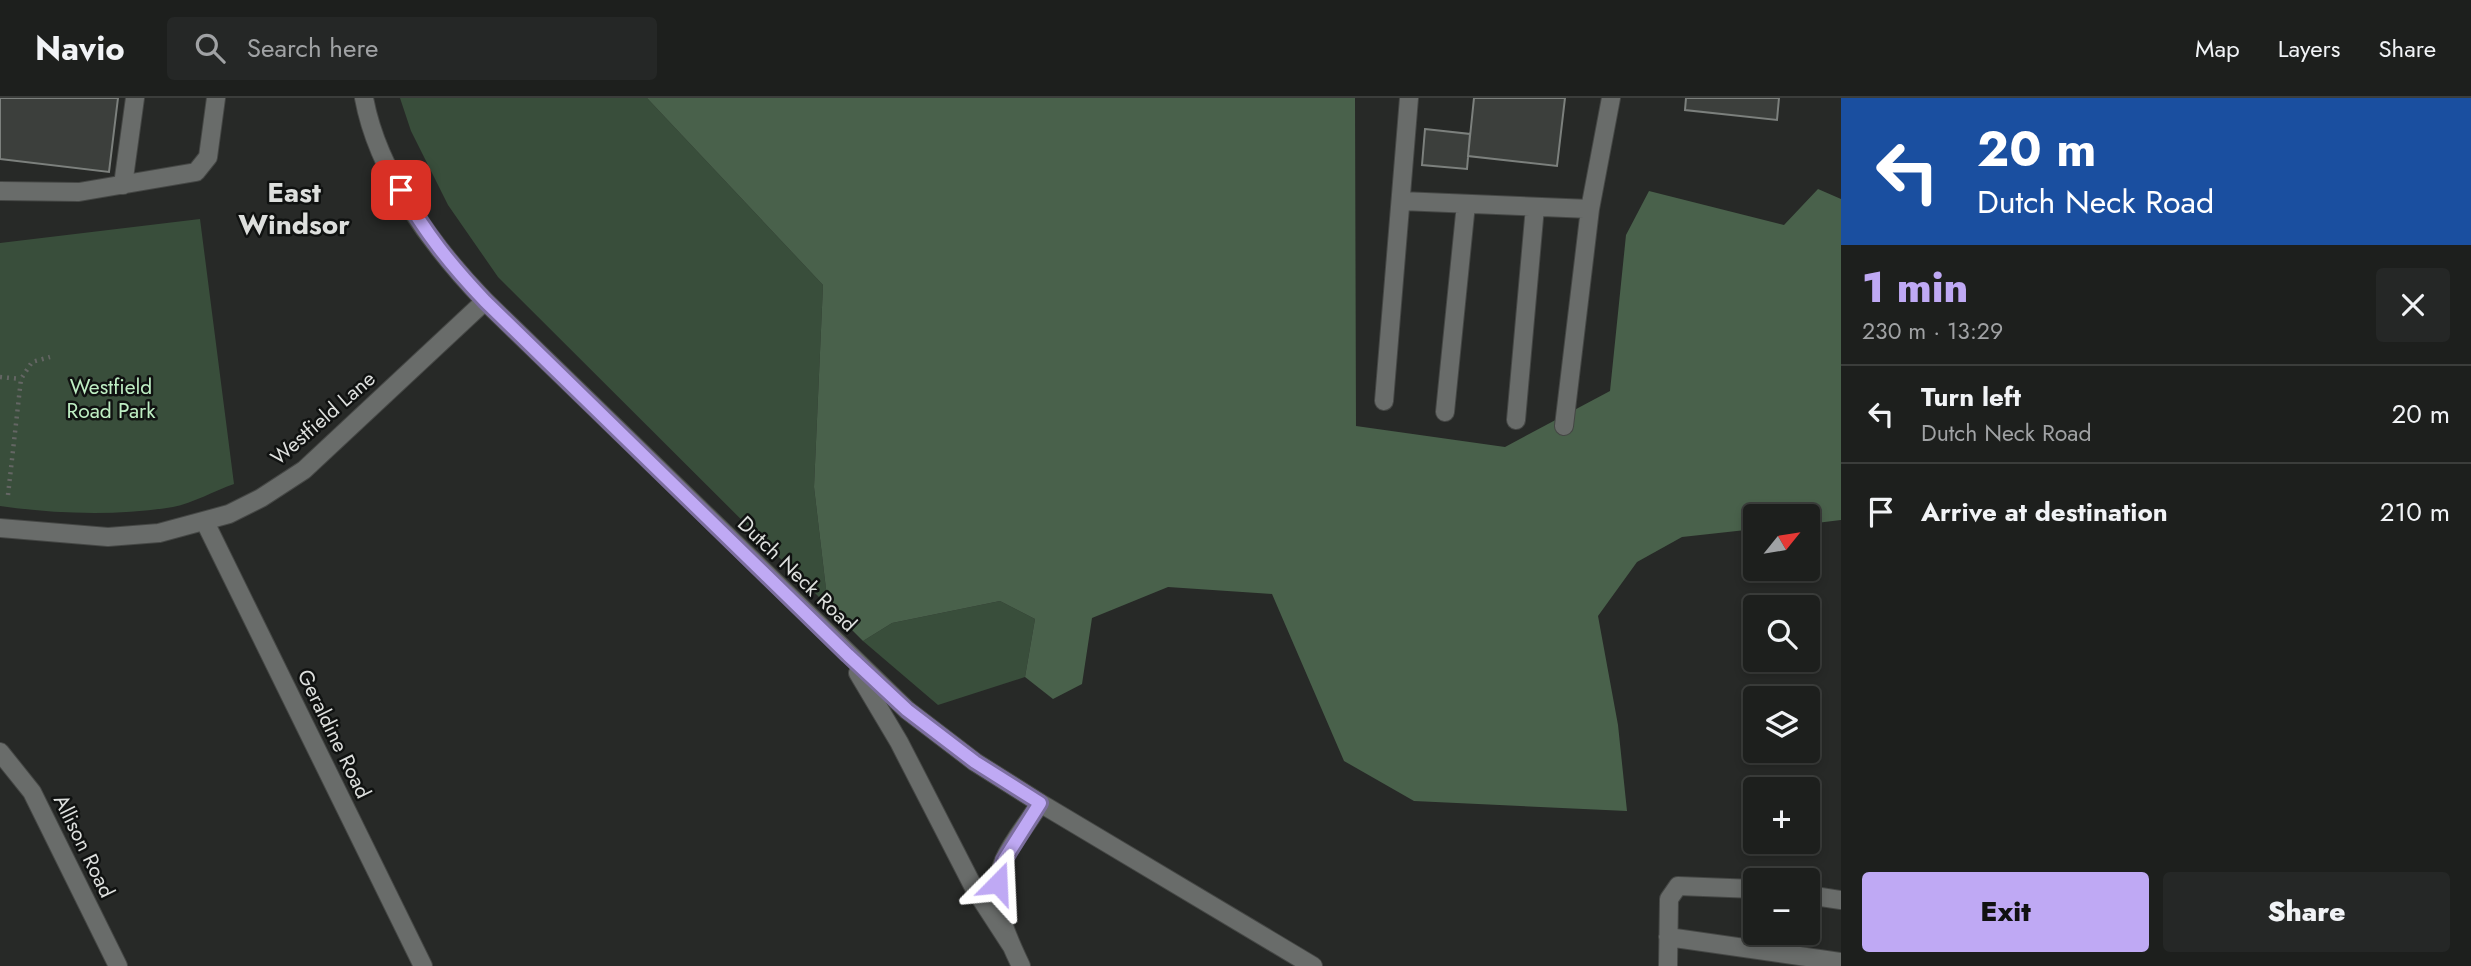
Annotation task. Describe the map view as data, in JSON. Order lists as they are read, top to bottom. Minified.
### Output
{"streets":{"street":["Westfield Lane","Dutch Neck Road","Geraldine Road","Allison Road"]},"crossings":[["Westfield Lane","Dutch Neck Road"],["Westfield Lane","Geraldine Road"]],"districts":["East Windsor"],"parks":["Westfield Road Park"],"north":"top right","page":{"header":"Navio","search":"Search here","nav":["Map","Layers","Share"],"turn":["20 m","Dutch Neck Road"],"heading":["1 min","230 m · 13:29"],"list":[{"name":"Turn left","note":"Dutch Neck Road","value":"20 m"},{"name":"Arrive at destination","value":"210 m"}],"map_buttons":["+","−"],"buttons":["Exit","Share"]}}
